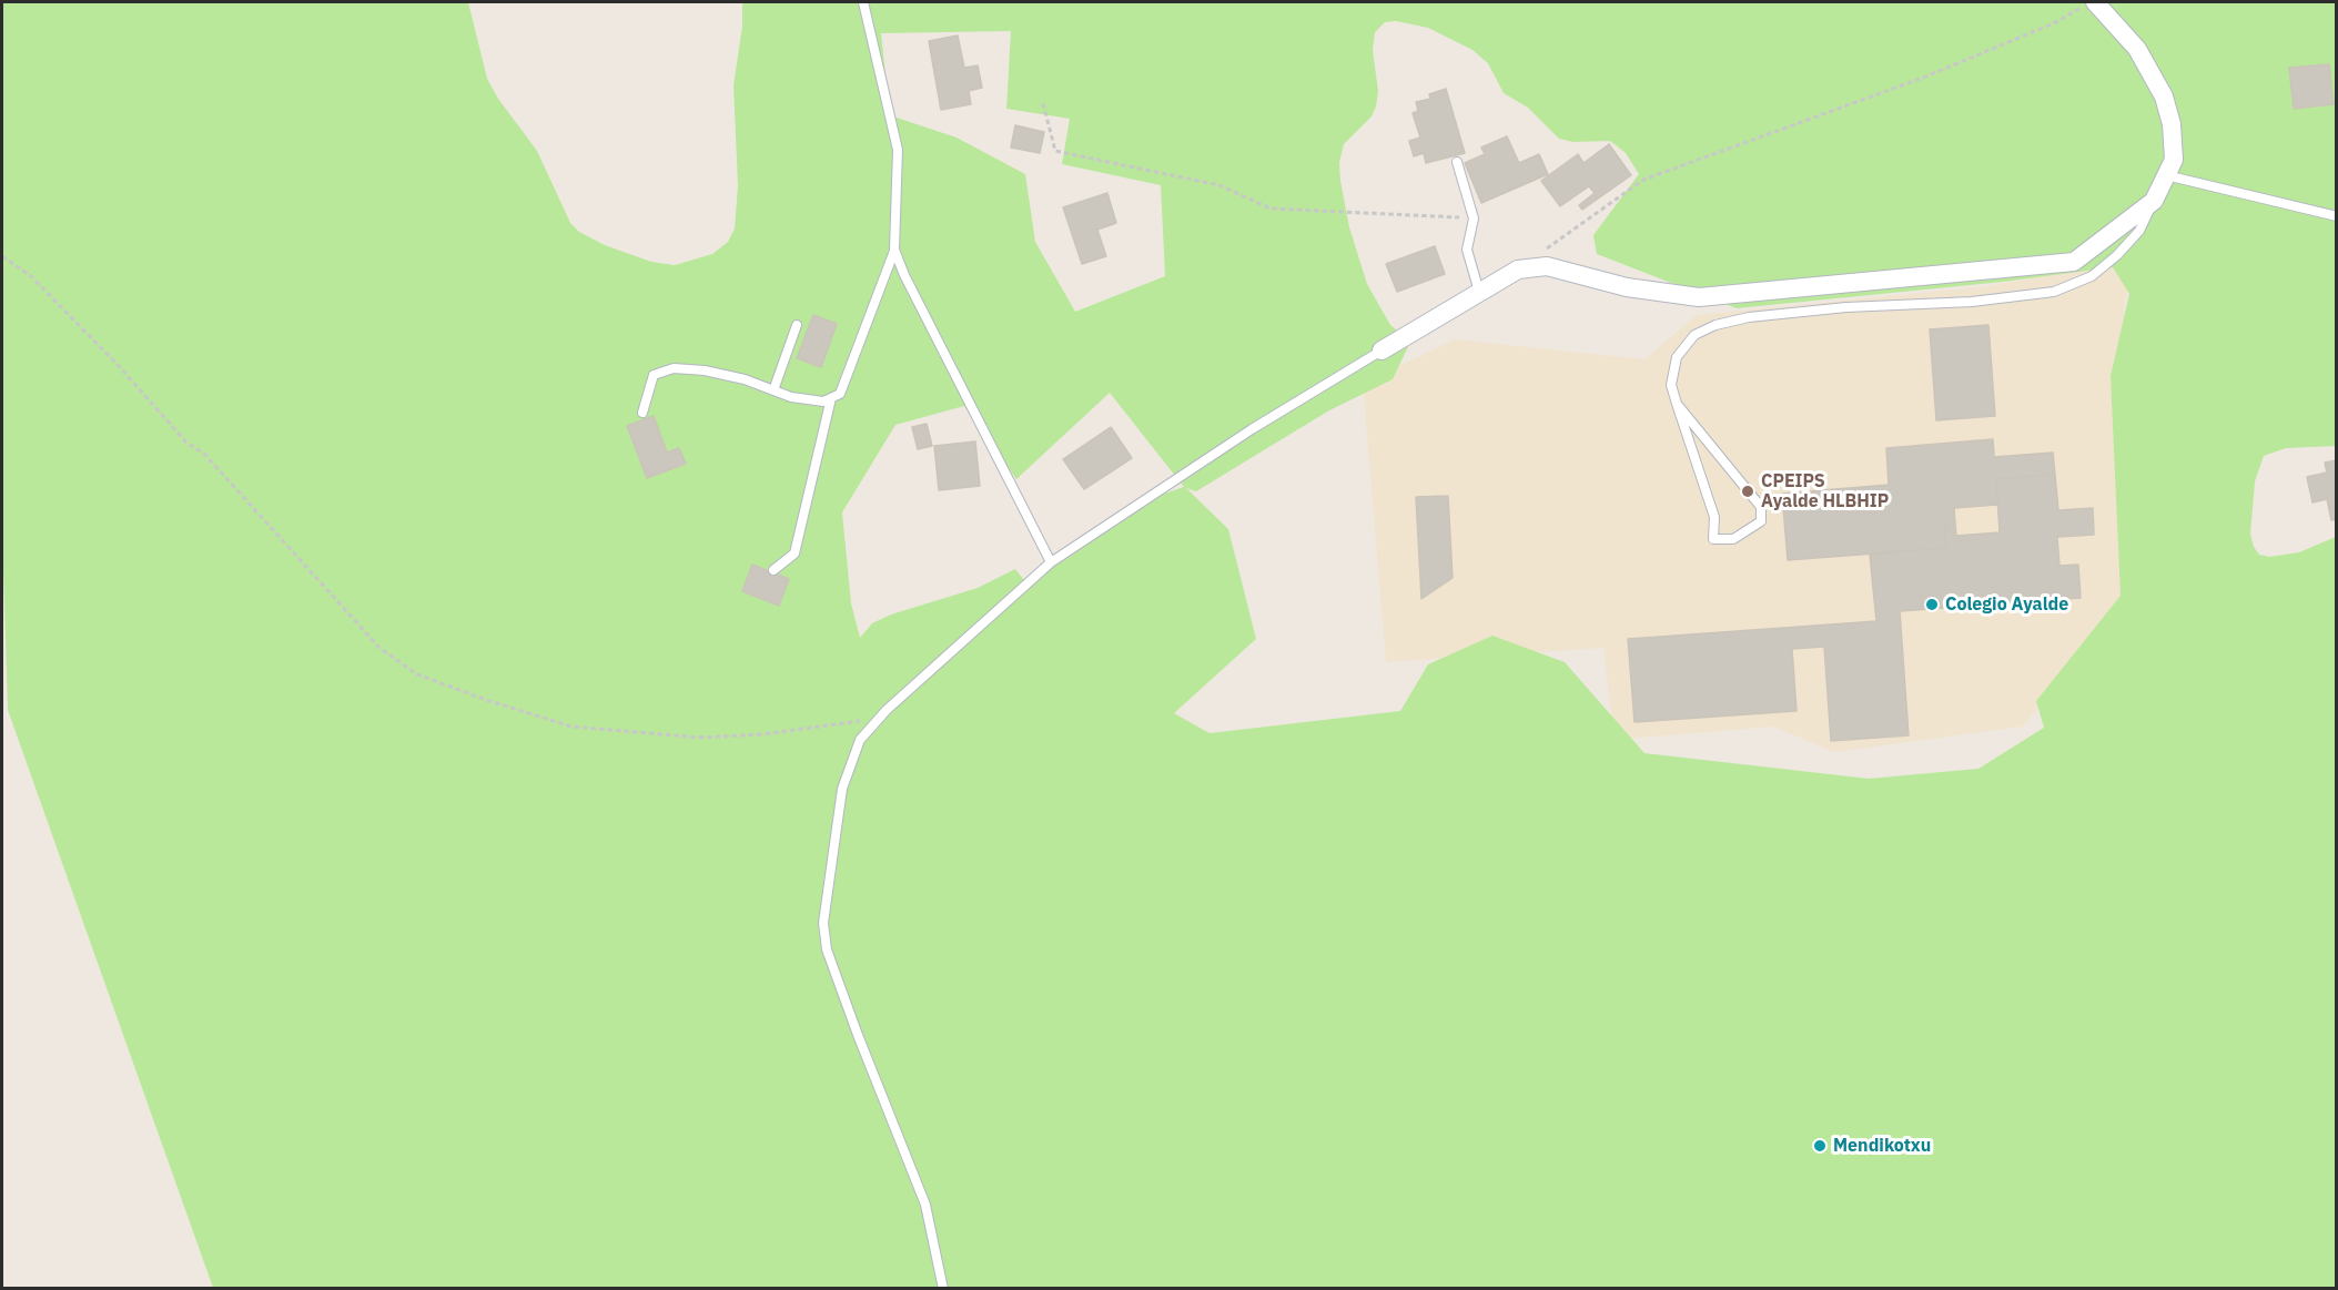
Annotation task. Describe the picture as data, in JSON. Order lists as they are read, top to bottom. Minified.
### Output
{"places":["CPEIPS Ayalde HLBHIP","Colegio Ayalde","Mendikotxu"]}
